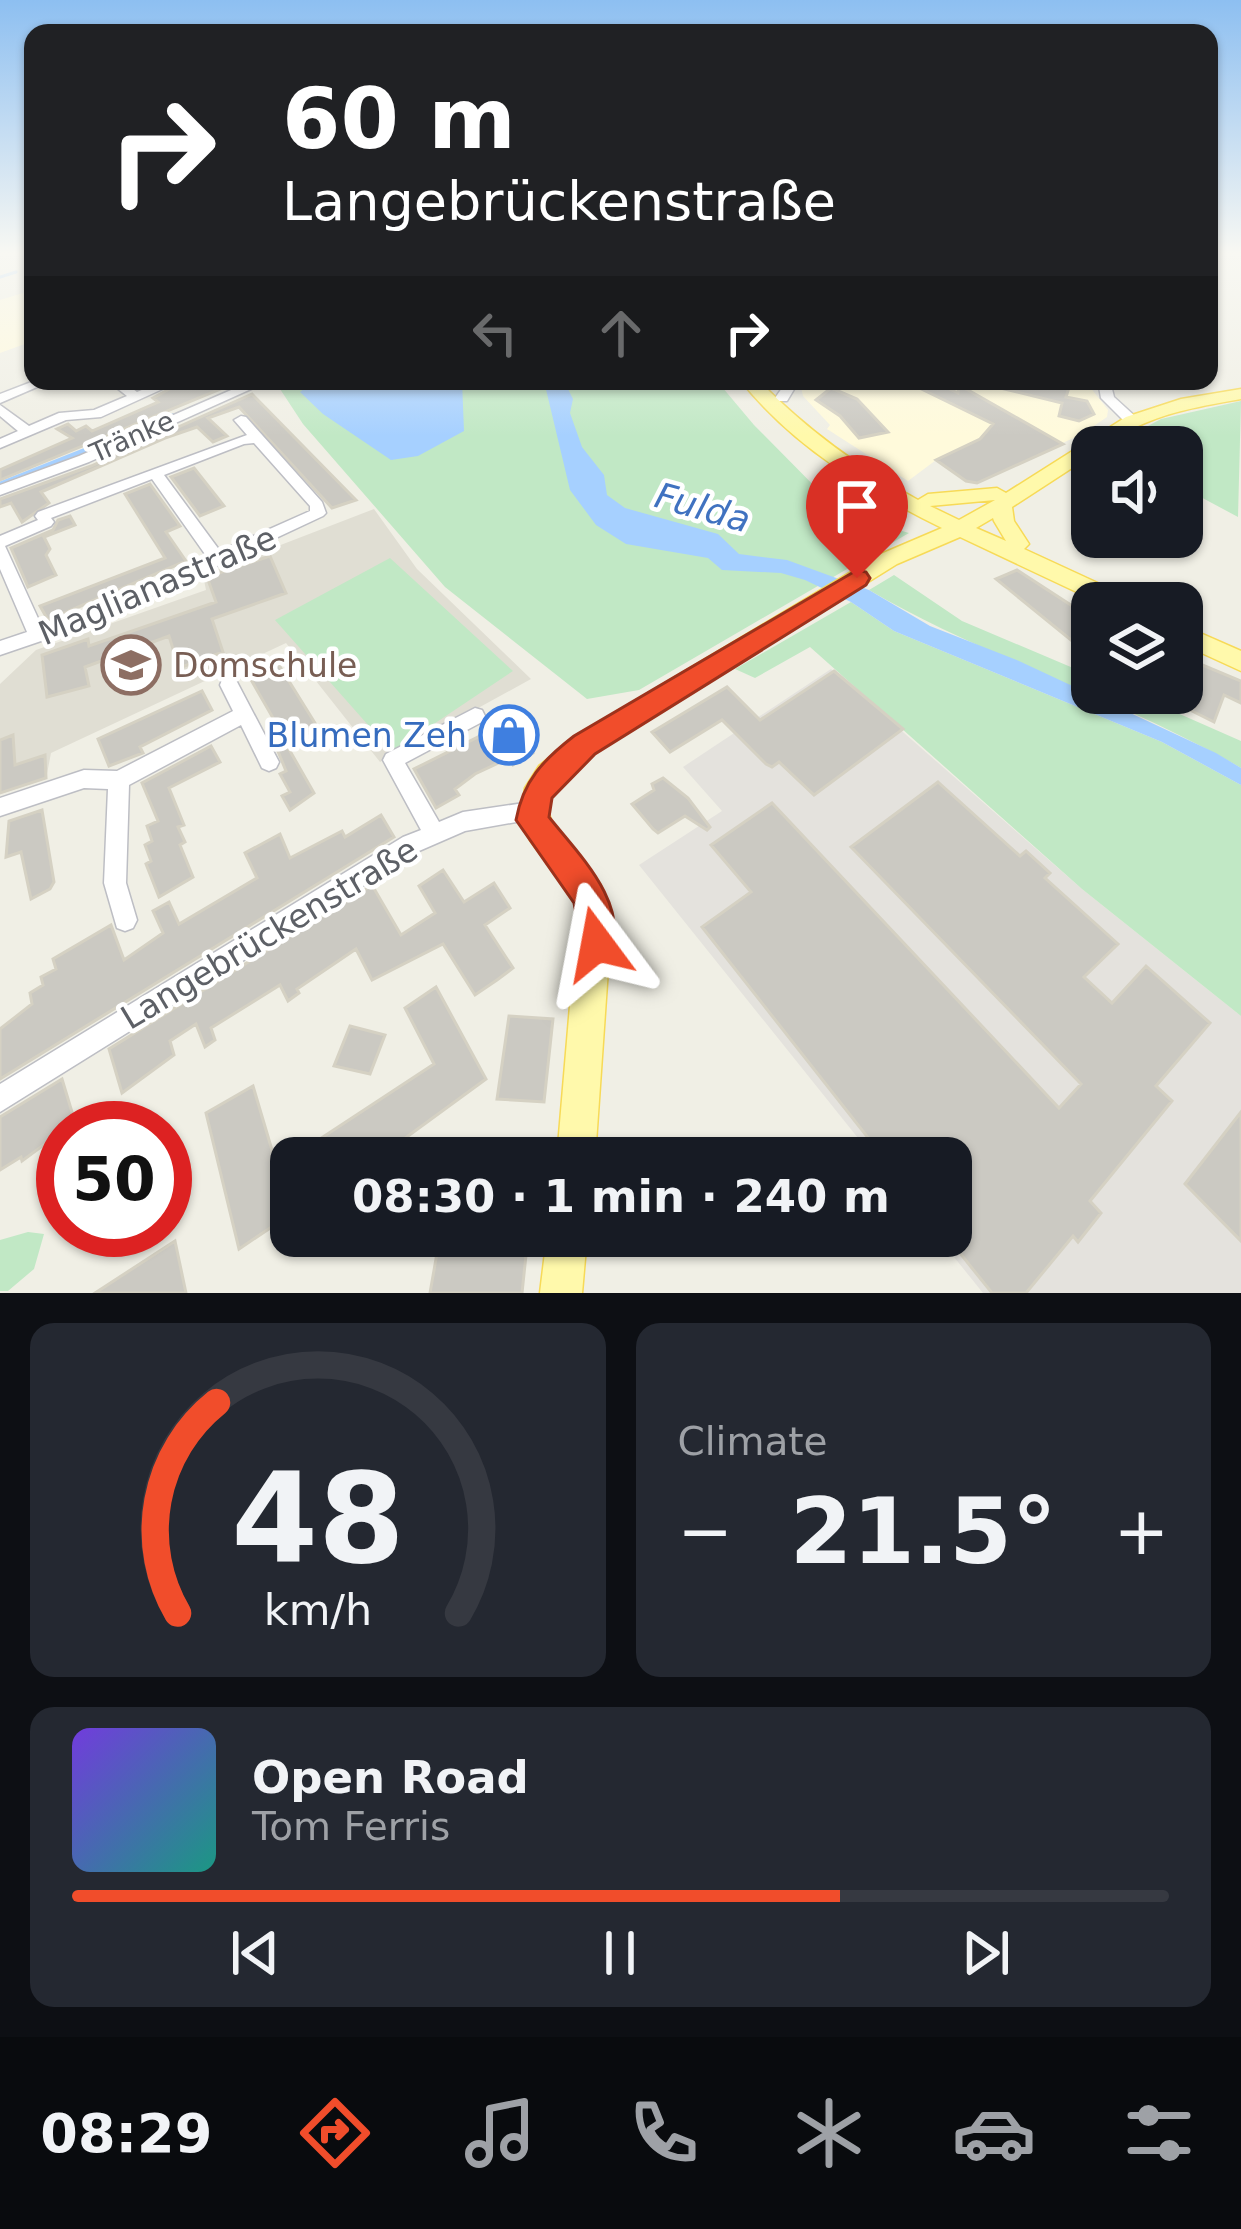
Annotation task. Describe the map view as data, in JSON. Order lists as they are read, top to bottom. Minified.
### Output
{"streets":{"street":["Tränke","Maglianastraße","Langebrückenstraße"]},"water":["Fulda"],"places":{"school or university":["Domschule"],"shop":["Blumen Zeh"]},"page":{"turn":["60 m","Langebrückenstraße"],"limit":"50","trip":"08:30 · 1 min · 240 m","tile":"Climate","heat":["−","21.5°","+"],"song":["Open Road","Tom Ferris"],"tabs":"08:29","gauge":["48","km/h"]}}
